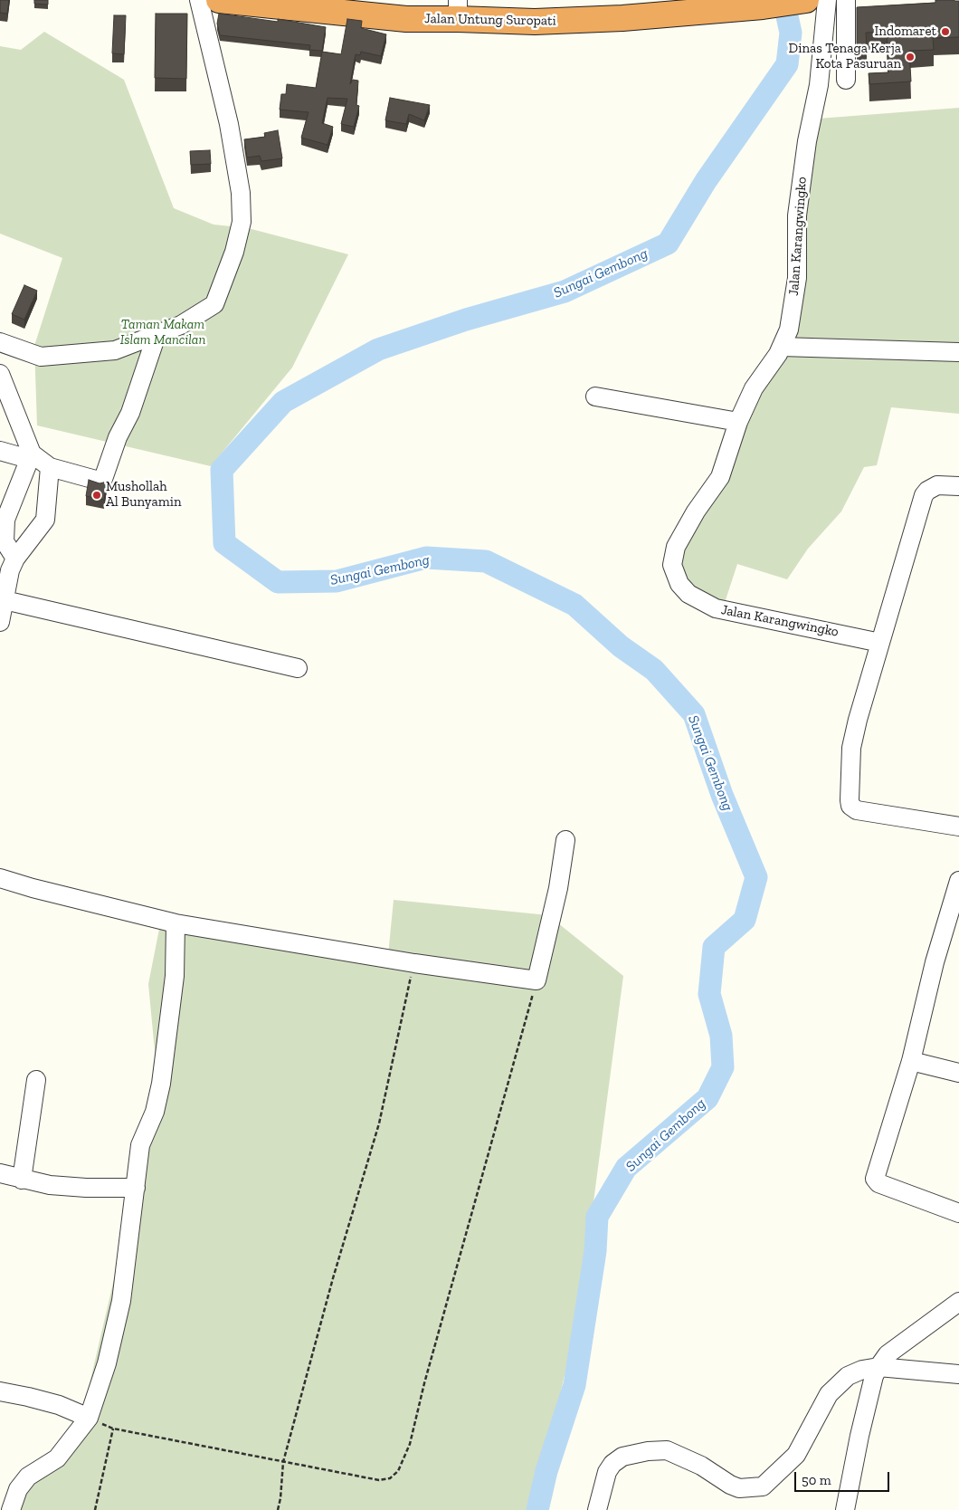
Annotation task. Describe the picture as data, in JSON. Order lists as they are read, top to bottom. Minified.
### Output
{"streets":{"highway":["Jalan Untung Suropati"],"street":["Jalan Karangwingko"]},"water":["Sungai Gembong"],"parks":["Taman Makam Islam Mancilan"],"places":["Indomaret","Dinas Tenaga Kerja Kota Pasuruan","Mushollah Al Bunyamin"],"scale_bar":"50 m"}
